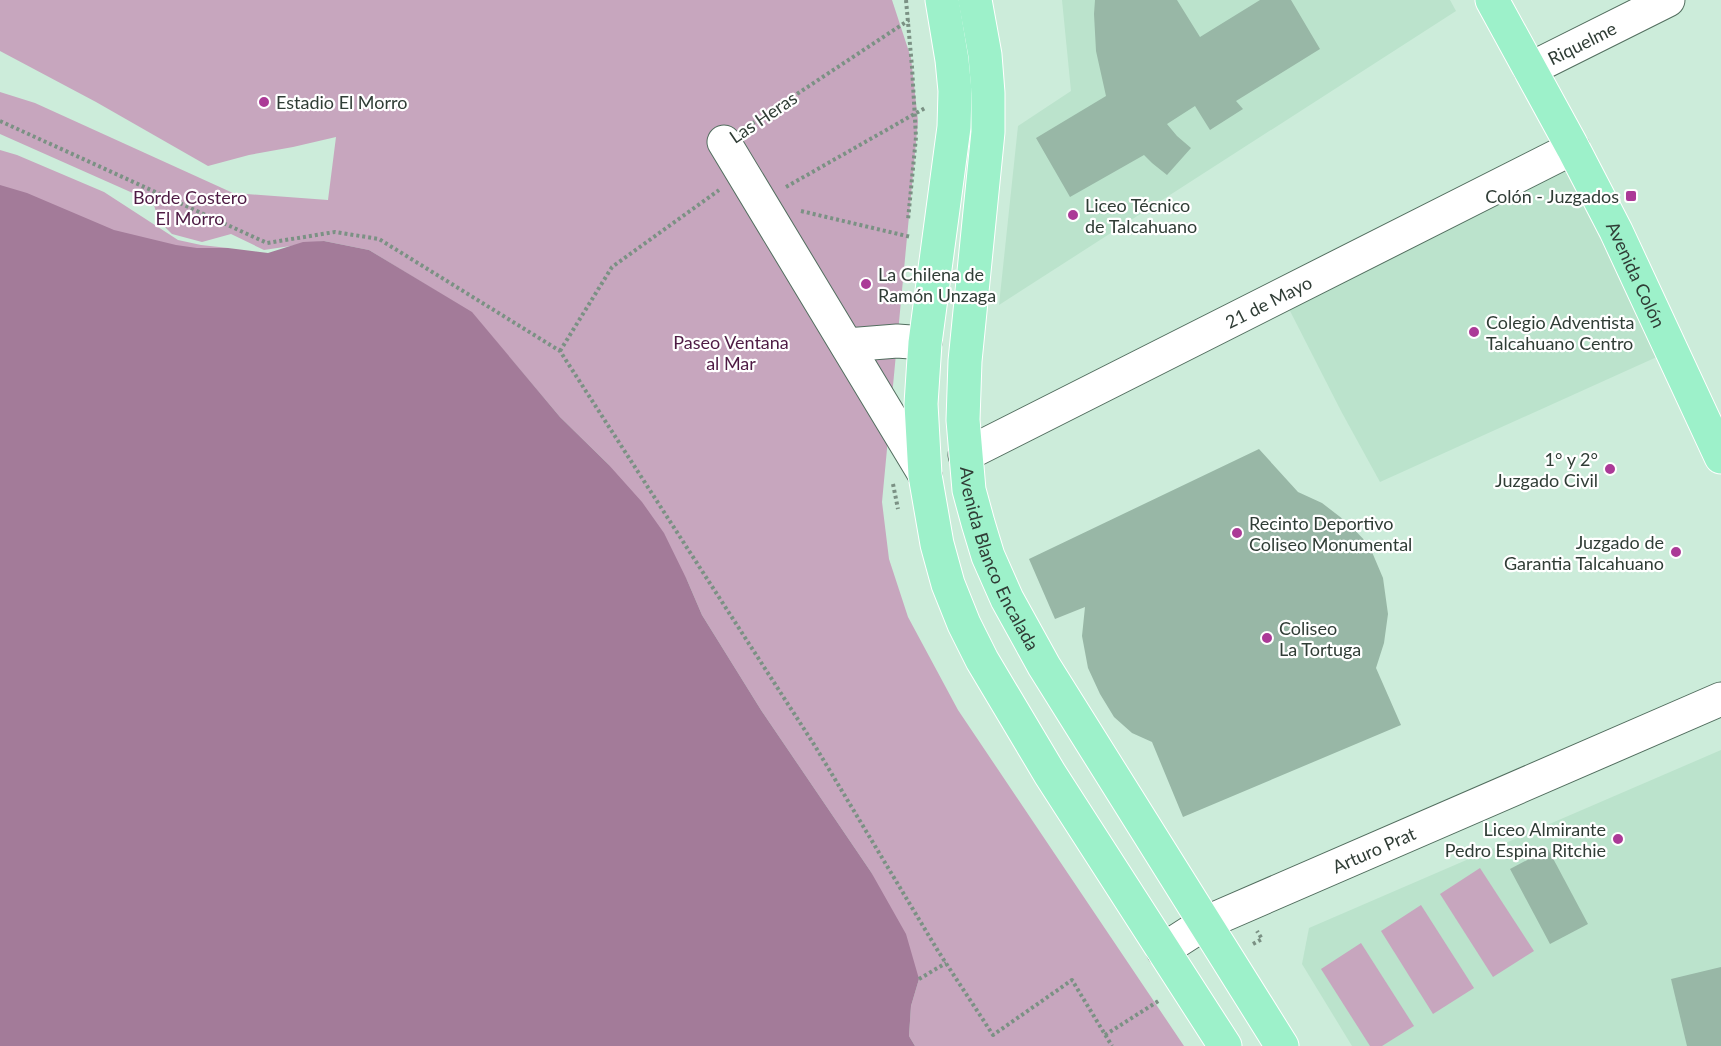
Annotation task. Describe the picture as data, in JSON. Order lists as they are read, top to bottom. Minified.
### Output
{"streets":{"main road":["Avenida Colón","Avenida Blanco Encalada"],"street":["Riquelme","Las Heras","21 de Mayo","Arturo Prat"]},"crossings":[["Riquelme","Avenida Colón"],["Avenida Colón","21 de Mayo"],["21 de Mayo","Avenida Blanco Encalada"],["Avenida Blanco Encalada","Arturo Prat"]],"parks":["Borde Costero El Morro","Paseo Ventana al Mar"],"places":{"other":["Estadio El Morro","Liceo Técnico de Talcahuano","La Chilena de Ramón Unzaga","Colegio Adventista Talcahuano Centro","1° y 2° Juzgado Civil","Recinto Deportivo Coliseo Monumental","Juzgado de Garantia Talcahuano","Coliseo La Tortuga","Liceo Almirante Pedro Espina Ritchie"],"transit":["Colón - Juzgados"]}}
